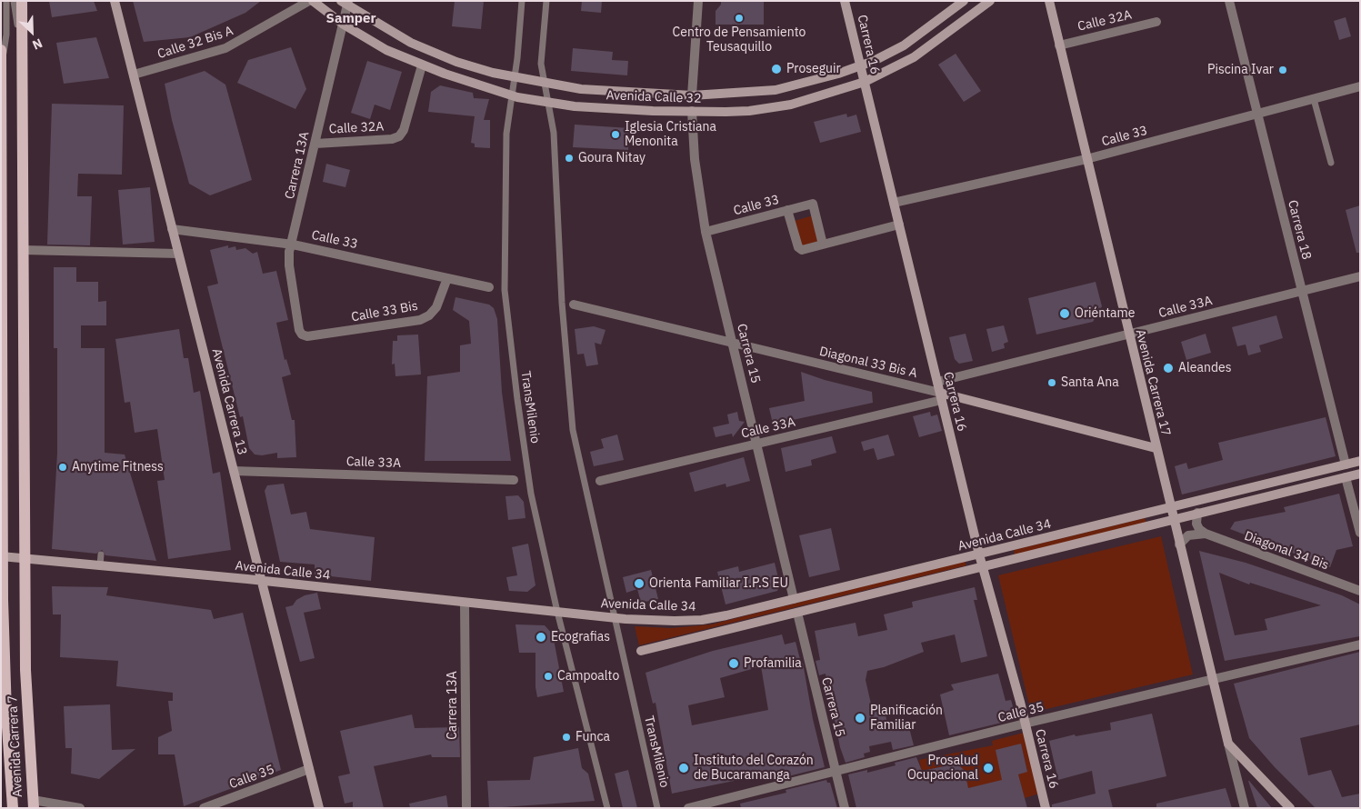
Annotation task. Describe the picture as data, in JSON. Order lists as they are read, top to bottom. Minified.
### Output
{"streets":{"main road":["Carrera 16","Avenida Calle 32","Diagonal 33 Bis A","Avenida Carrera 17","Avenida Carrera 13","Avenida Calle 34","Avenida Carrera 7"],"street":["Calle 32A","Calle 32 Bis A","Calle 33","Carrera 13A","Carrera 18","Calle 33A","Calle 33 Bis","Carrera 15","Diagonal 34 Bis","Calle 35"],"lane":["TransMilenio"]},"crossings":[["Calle 32A","Avenida Calle 32"],["Calle 32A","Carrera 13A"],["Calle 32A","Avenida Carrera 17"],["Calle 32 Bis A","Avenida Carrera 13"],["Carrera 16","Avenida Calle 32"],["Carrera 16","Calle 33"],["Carrera 16","Calle 33A"],["Carrera 16","Diagonal 33 Bis A"],["Carrera 16","Avenida Calle 34"],["Carrera 16","Calle 35"],["Avenida Calle 32","Carrera 13A"],["Avenida Calle 32","Carrera 15"],["Avenida Calle 32","TransMilenio"],["Calle 33","Carrera 13A"],["Calle 33","Carrera 18"],["Calle 33","Calle 33 Bis"],["Calle 33","Carrera 15"],["Calle 33","Avenida Carrera 17"],["Calle 33","Avenida Carrera 13"],["Carrera 13A","Calle 33 Bis"],["Carrera 13A","Avenida Calle 34"],["Carrera 18","Calle 33A"],["Carrera 18","Avenida Calle 34"],["Calle 33A","Carrera 15"],["Calle 33A","Diagonal 33 Bis A"],["Calle 33A","Avenida Carrera 17"],["Calle 33A","Avenida Carrera 13"],["Carrera 15","Diagonal 33 Bis A"],["Carrera 15","Avenida Calle 34"],["Carrera 15","Calle 35"],["Diagonal 33 Bis A","Avenida Carrera 17"],["Avenida Carrera 17","Avenida Calle 34"],["Avenida Carrera 17","Calle 35"],["Avenida Carrera 13","Avenida Calle 34"],["Avenida Carrera 13","Calle 35"],["TransMilenio","Avenida Calle 34"],["Avenida Calle 34","Avenida Carrera 7"]],"districts":["Samper"],"places":["Centro de Pensamiento Teusaquillo","Proseguir","Piscina Ivar","Iglesia Cristiana Menonita","Goura Nitay","Oriéntame","Aleandes","Santa Ana","Anytime Fitness","Orienta Familiar I.P.S EU","Ecografias","Profamilia","Campoalto","Planificación Familiar","Funca","Instituto del Corazón de Bucaramanga","Prosalud Ocupacional"],"north":"bottom right"}
